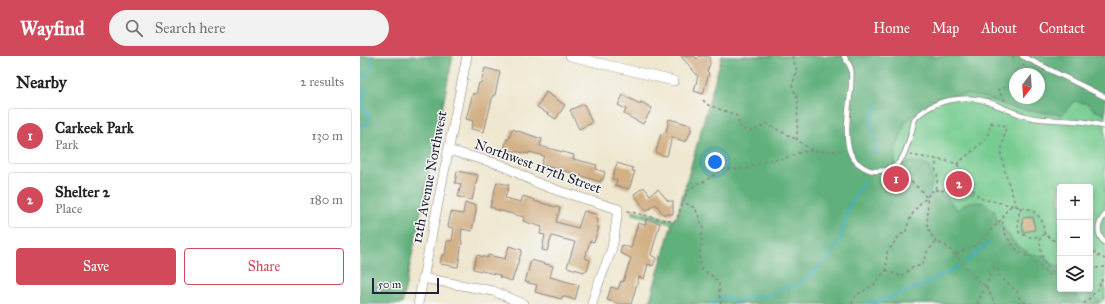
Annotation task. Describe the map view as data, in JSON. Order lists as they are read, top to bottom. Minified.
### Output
{"streets":{"street":["Northwest 117th Street","12th Avenue Northwest"]},"crossings":[["Northwest 117th Street","12th Avenue Northwest"]],"scale_bar":"50 m","north":"bottom","page":{"header":"Wayfind","search":"Search here","nav":["Home","Map","About","Contact"],"heading":["Nearby","2 results"],"list":[{"mark":"1","name":"Carkeek Park","note":"Park","value":"130 m"},{"mark":"2","name":"Shelter 2","note":"Place","value":"180 m"}],"pins":["1","2"],"map_buttons":["+","−"],"buttons":["Save","Share"],"scale":"50 m"}}
